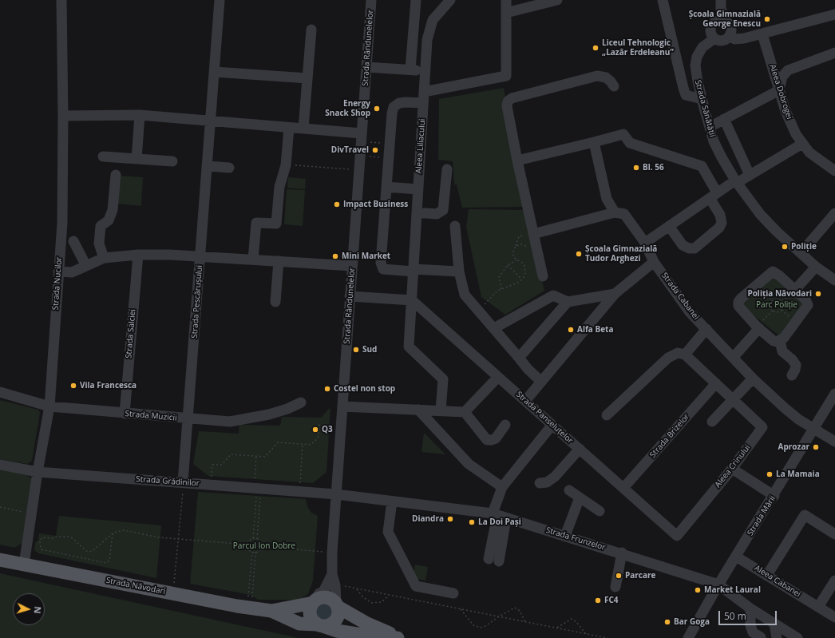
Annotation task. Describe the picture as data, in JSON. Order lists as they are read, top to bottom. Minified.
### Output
{"streets":{"main road":["Strada Năvodari"],"street":["Strada Rândunelelor","Aleea Dobrogei","Strada Sănătății","Aleea Liliacului","Strada Nucilor","Strada Cabanei","Strada Pescărușului","Strada Salciei","Strada Muzicii","Strada Panseluțelor","Strada Brizelor","Aleea Crinului","Strada Grădinilor","Strada Mării","Strada Frunzelor","Aleea Cabanei"]},"crossings":[["Strada Rândunelelor","Strada Grădinilor"],["Strada Rândunelelor","Strada Frunzelor"],["Strada Rândunelelor","Strada Năvodari"],["Aleea Liliacului","Strada Panseluțelor"],["Strada Nucilor","Strada Muzicii"],["Strada Nucilor","Strada Grădinilor"],["Strada Nucilor","Strada Năvodari"],["Strada Cabanei","Strada Mării"],["Strada Pescărușului","Strada Muzicii"],["Strada Pescărușului","Strada Grădinilor"],["Strada Salciei","Strada Muzicii"],["Strada Panseluțelor","Strada Brizelor"],["Strada Panseluțelor","Aleea Crinului"],["Strada Grădinilor","Strada Frunzelor"],["Strada Mării","Strada Frunzelor"],["Strada Mării","Aleea Cabanei"]],"parks":["Parc Poliție","Parcul Ion Dobre"],"places":["Școala Gimnazială George Enescu","Liceul Tehnologic „Lazăr Erdeleanu”","Energy Snack Shop","DivTravel","Bl. 56","Impact Business","Poliție","Școala Gimnazială Tudor Arghezi","Mini Market","Poliția Năvodari","Alfa Beta","Sud","Vila Francesca","Costel non stop","Q3","Aprozar","La Mamaia","Diandra","La Doi Pași","Parcare","Market Laural","FC4","Bar Goga"],"scale_bar":"50 m","north":"right"}
